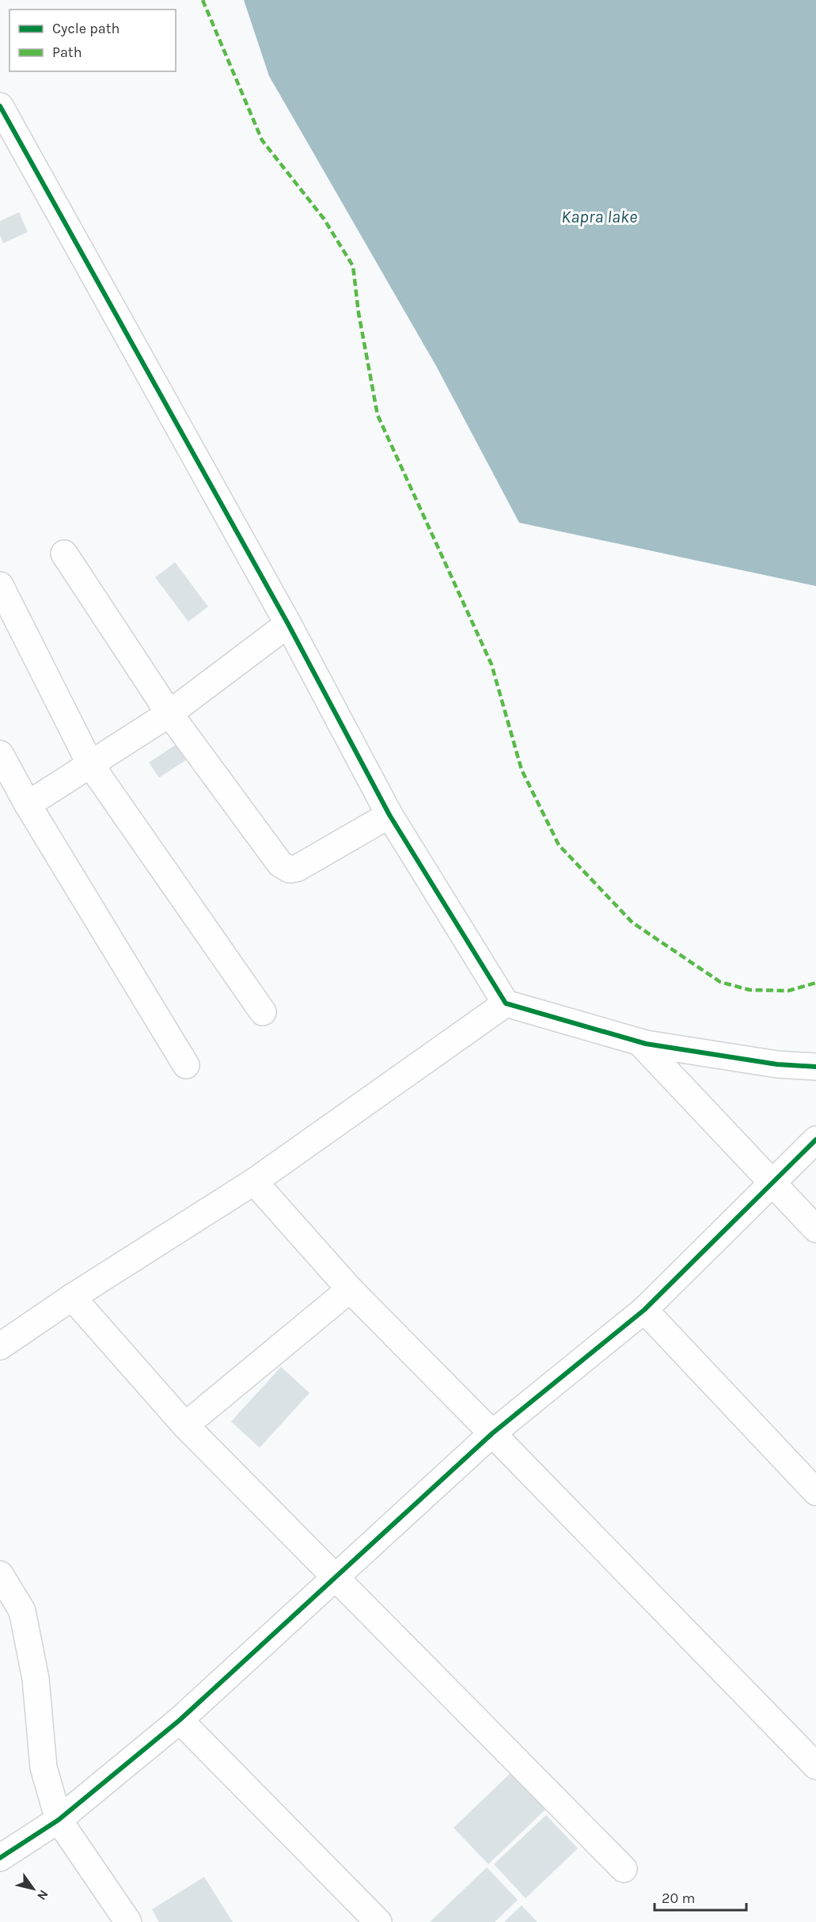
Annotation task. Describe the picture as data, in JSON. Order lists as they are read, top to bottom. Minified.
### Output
{"water":["Kapra lake"],"legend":["Cycle path","Path"],"scale_bar":"20 m","north":"bottom right"}
